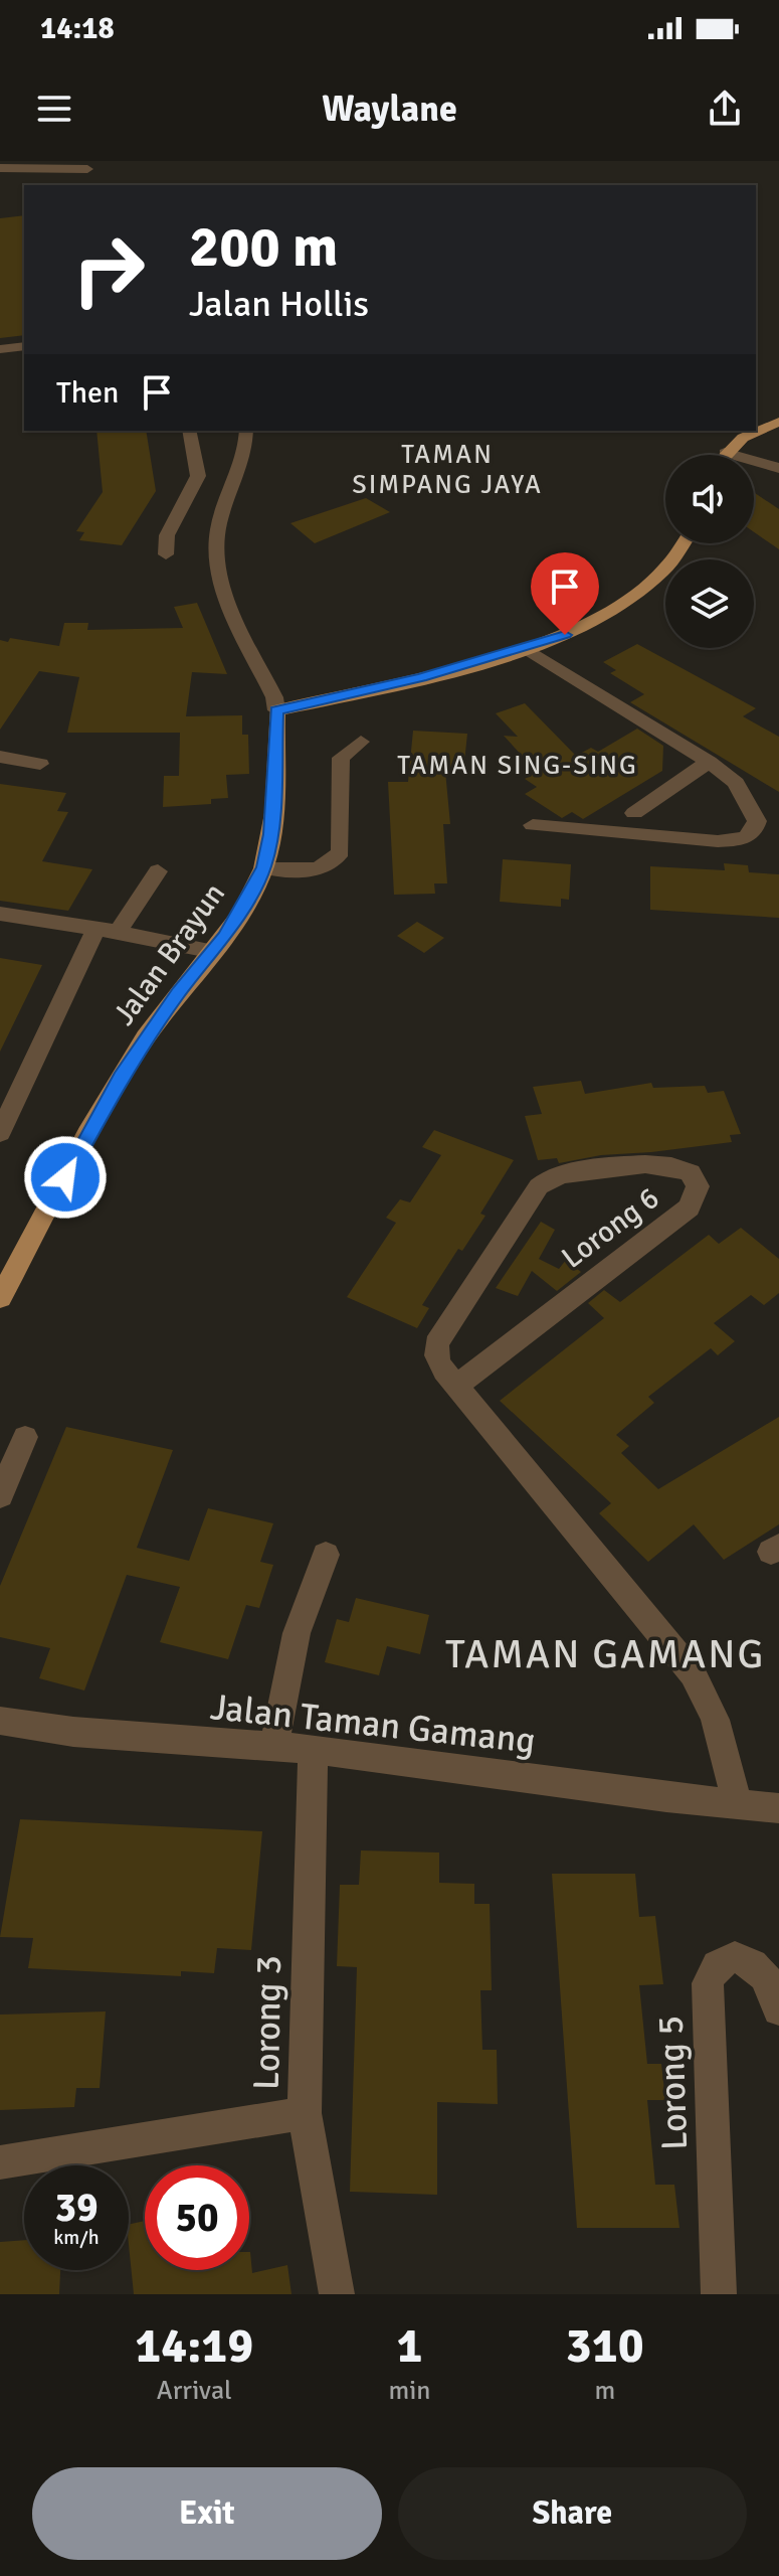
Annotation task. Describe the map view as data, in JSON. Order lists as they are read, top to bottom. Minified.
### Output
{"streets":{"main road":["Jalan Brayun"],"street":["Lorong 6","Jalan Taman Gamang","Lorong 3","Lorong 5"]},"crossings":[["Lorong 6","Jalan Taman Gamang"],["Jalan Taman Gamang","Lorong 3"]],"districts":["TAMAN SIMPANG JAYA","TAMAN SING-SING","TAMAN GAMANG"],"page":{"status":"14:18","header":"Waylane","turn":["200 m","Jalan Hollis"],"then":"Then","speed":"39 km/h","limit":"50","eta":["14:19","Arrival","1","min","310","m"],"buttons":["Exit","Share"]}}
